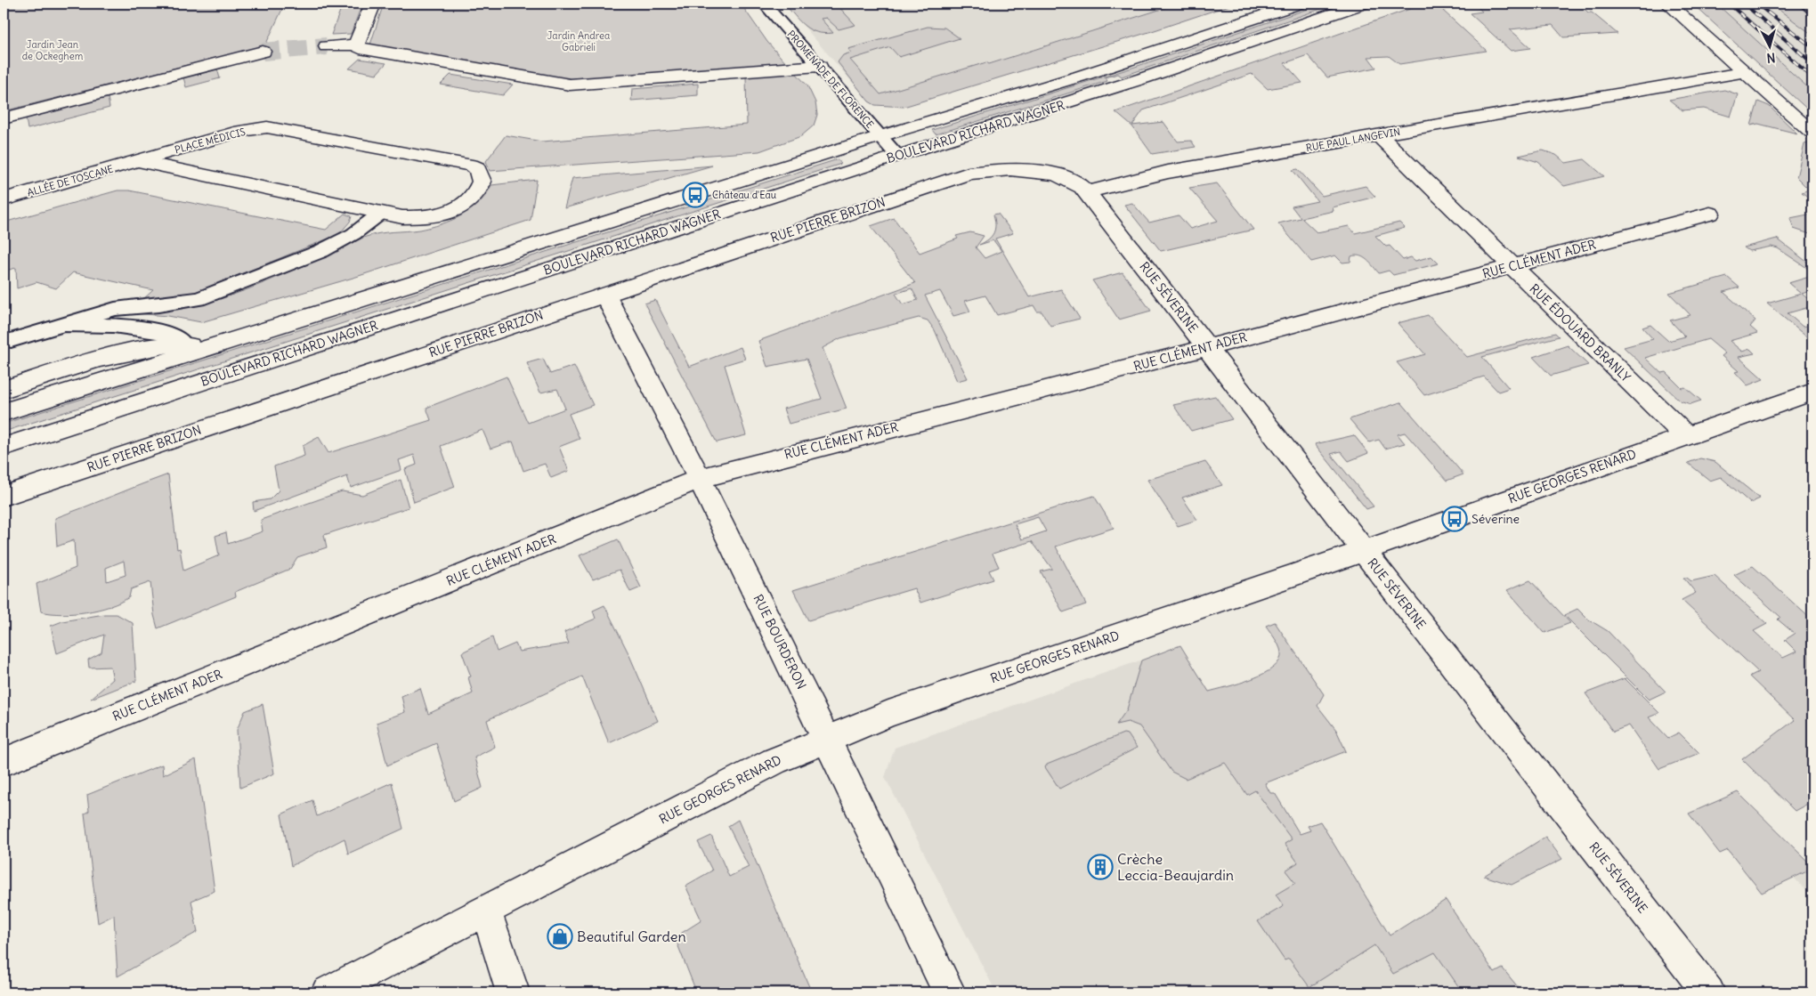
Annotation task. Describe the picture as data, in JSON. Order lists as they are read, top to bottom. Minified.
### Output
{"streets":{"street":["BOULEVARD RICHARD WAGNER","RUE PAUL LANGEVIN","PLACE MÉDICIS","ALLÉE DE TOSCANE","RUE PIERRE BRIZON","RUE CLÉMENT ADER","RUE SÉVERINE","RUE ÉDOUARD BRANLY","RUE GEORGES RENARD","RUE BOURDERON"],"lane":["PROMENADE DE FLORENCE"]},"crossings":[["PROMENADE DE FLORENCE","BOULEVARD RICHARD WAGNER"],["RUE PAUL LANGEVIN","RUE PIERRE BRIZON"],["RUE PAUL LANGEVIN","RUE SÉVERINE"],["RUE PAUL LANGEVIN","RUE ÉDOUARD BRANLY"],["PLACE MÉDICIS","ALLÉE DE TOSCANE"],["RUE PIERRE BRIZON","RUE SÉVERINE"],["RUE PIERRE BRIZON","RUE BOURDERON"],["RUE CLÉMENT ADER","RUE SÉVERINE"],["RUE CLÉMENT ADER","RUE ÉDOUARD BRANLY"],["RUE CLÉMENT ADER","RUE BOURDERON"],["RUE SÉVERINE","RUE GEORGES RENARD"],["RUE ÉDOUARD BRANLY","RUE GEORGES RENARD"],["RUE GEORGES RENARD","RUE BOURDERON"]],"parks":["Jardin Andrea Gabrieli","Jardin Jean de Ockeghem"],"places":{"bus stop":["Château d'Eau","Séverine"],"building":["Crèche Leccia-Beaujardin"],"shop":["Beautiful Garden"]},"north":"bottom"}
